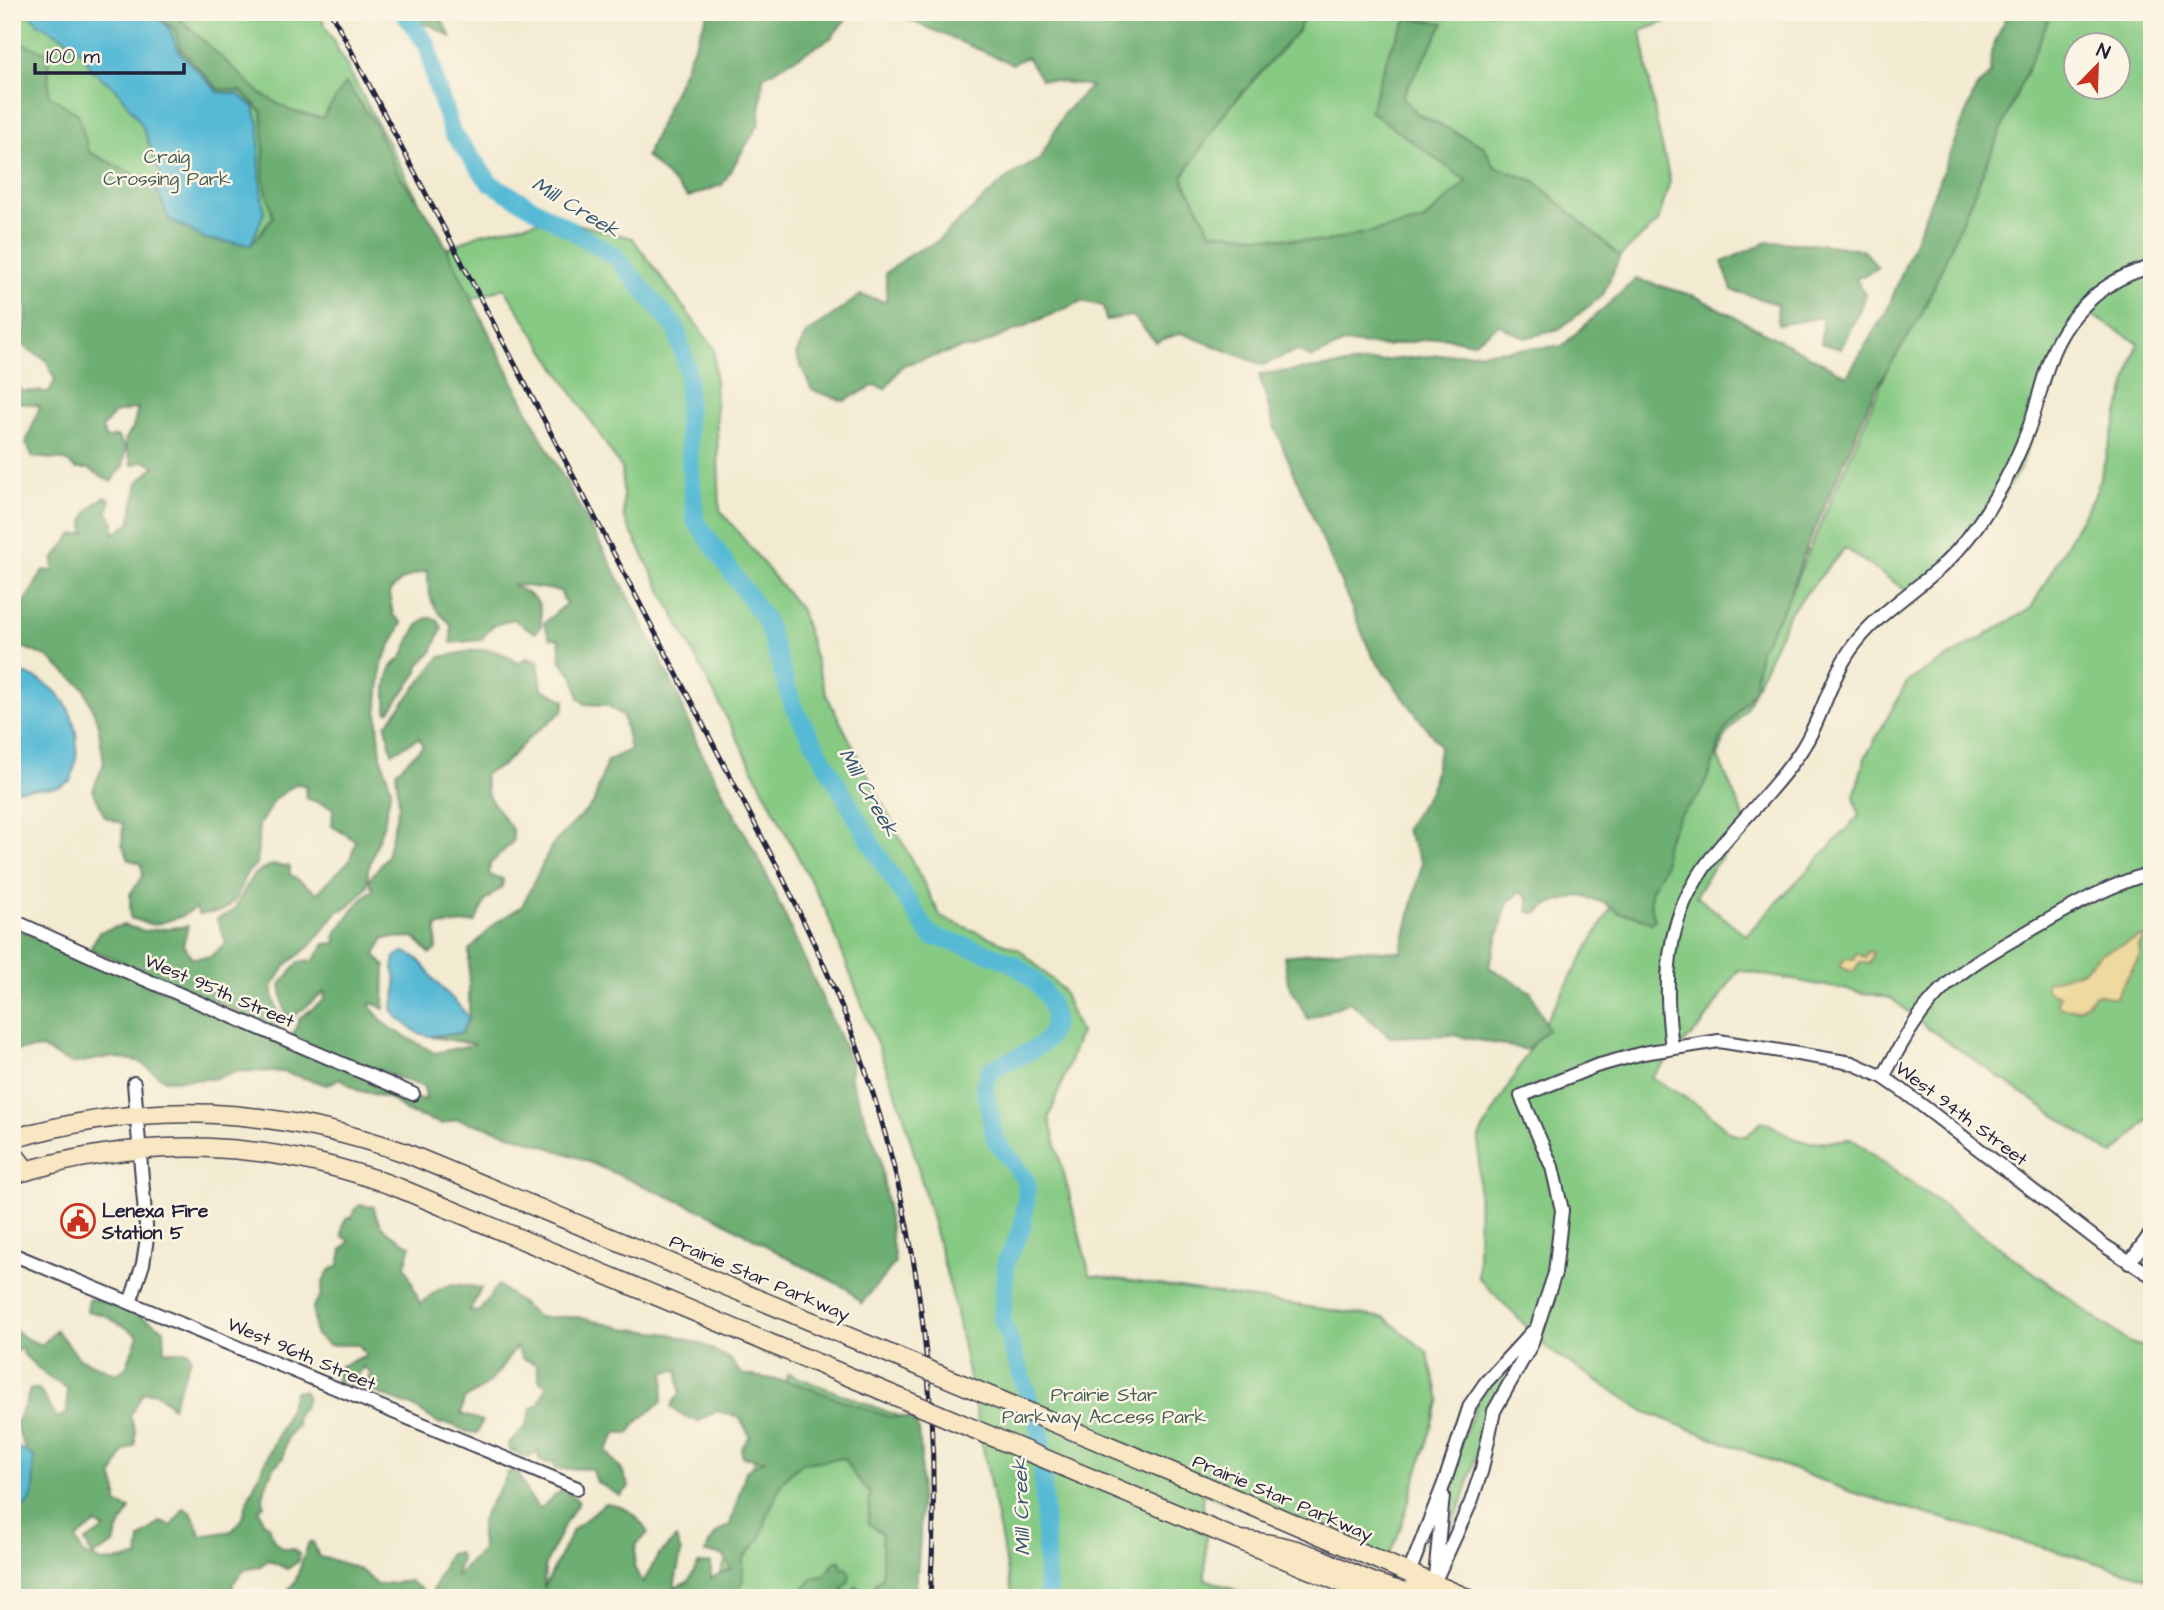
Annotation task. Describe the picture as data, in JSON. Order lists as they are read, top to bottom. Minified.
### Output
{"streets":{"main road":["Prairie Star Parkway"],"street":["West 95th Street","West 94th Street","West 96th Street"]},"water":["Mill Creek"],"parks":["Craig Crossing Park","Prairie Star Parkway Access Park"],"places":{"public building":["Lenexa Fire Station 5"]},"scale_bar":"100 m","north":"top right"}
